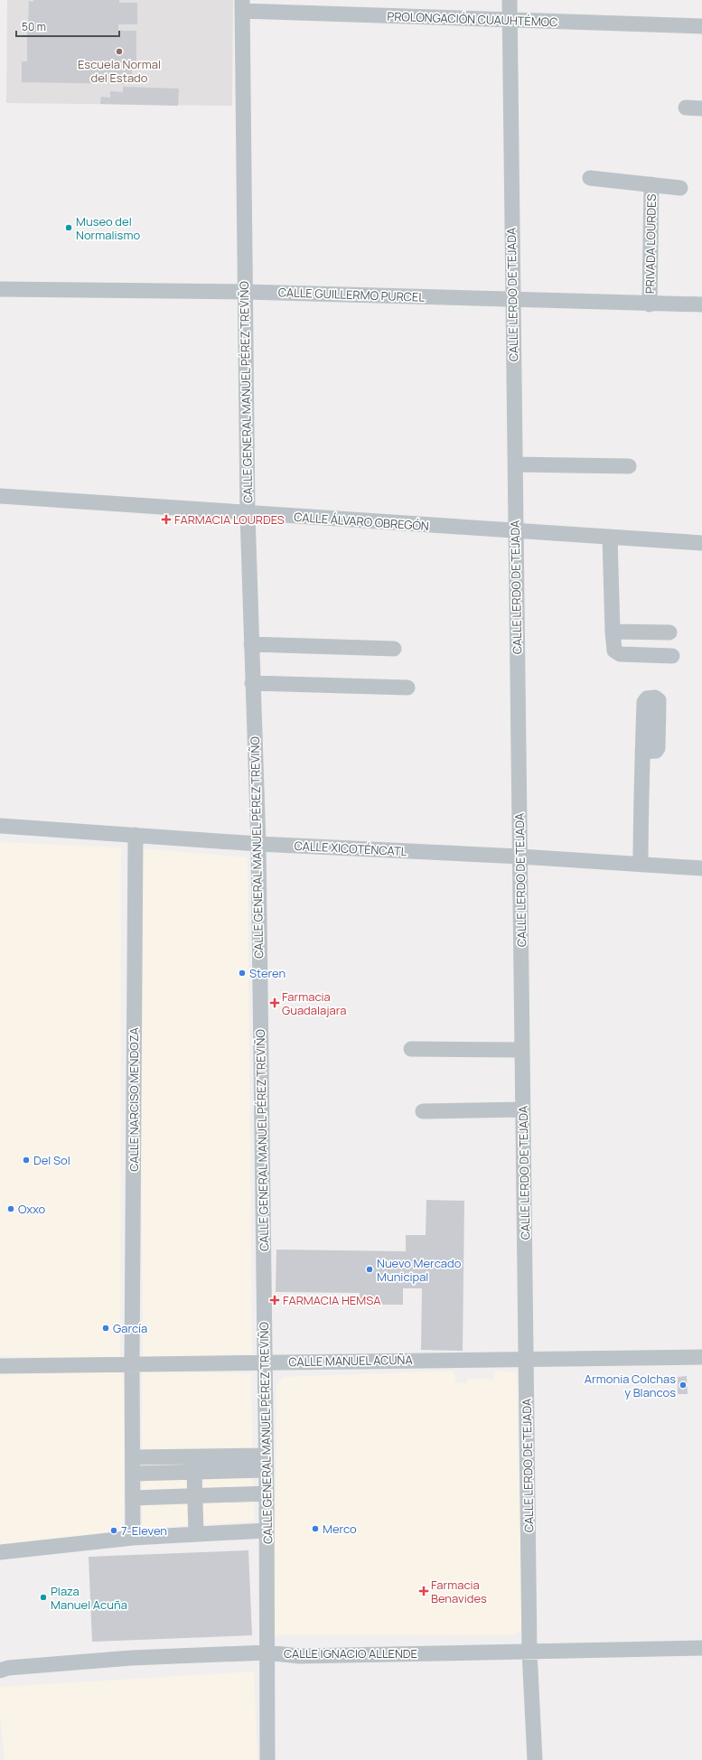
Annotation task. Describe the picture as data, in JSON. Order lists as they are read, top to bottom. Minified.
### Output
{"streets":{"street":["PROLONGACIÓN CUAUHTÉMOC","PRIVADA LOURDES","CALLE GUILLERMO PURCEL","CALLE LERDO DE TEJADA","CALLE GENERAL MANUEL PÉREZ TREVIÑO","CALLE ÁLVARO OBREGÓN","CALLE XICOTÉNCATL","CALLE NARCISO MENDOZA","CALLE MANUEL ACUÑA","CALLE IGNACIO ALLENDE"]},"crossings":[["PROLONGACIÓN CUAUHTÉMOC","CALLE LERDO DE TEJADA"],["PROLONGACIÓN CUAUHTÉMOC","CALLE GENERAL MANUEL PÉREZ TREVIÑO"],["PRIVADA LOURDES","CALLE GUILLERMO PURCEL"],["CALLE GUILLERMO PURCEL","CALLE LERDO DE TEJADA"],["CALLE GUILLERMO PURCEL","CALLE GENERAL MANUEL PÉREZ TREVIÑO"],["CALLE LERDO DE TEJADA","CALLE ÁLVARO OBREGÓN"],["CALLE LERDO DE TEJADA","CALLE XICOTÉNCATL"],["CALLE LERDO DE TEJADA","CALLE MANUEL ACUÑA"],["CALLE LERDO DE TEJADA","CALLE IGNACIO ALLENDE"],["CALLE GENERAL MANUEL PÉREZ TREVIÑO","CALLE ÁLVARO OBREGÓN"],["CALLE GENERAL MANUEL PÉREZ TREVIÑO","CALLE XICOTÉNCATL"],["CALLE GENERAL MANUEL PÉREZ TREVIÑO","CALLE MANUEL ACUÑA"],["CALLE GENERAL MANUEL PÉREZ TREVIÑO","CALLE IGNACIO ALLENDE"],["CALLE XICOTÉNCATL","CALLE NARCISO MENDOZA"],["CALLE NARCISO MENDOZA","CALLE MANUEL ACUÑA"]],"places":{"other":["Escuela Normal del Estado","Museo del Normalismo","Steren","Del Sol","Oxxo","Nuevo Mercado Municipal","García","Armonia Colchas y Blancos","Merco","7-Eleven","Plaza Manuel Acuña"],"health":["FARMACIA LOURDES","Farmacia Guadalajara","FARMACIA HEMSA","Farmacia Benavides"]},"scale_bar":"50 m"}
